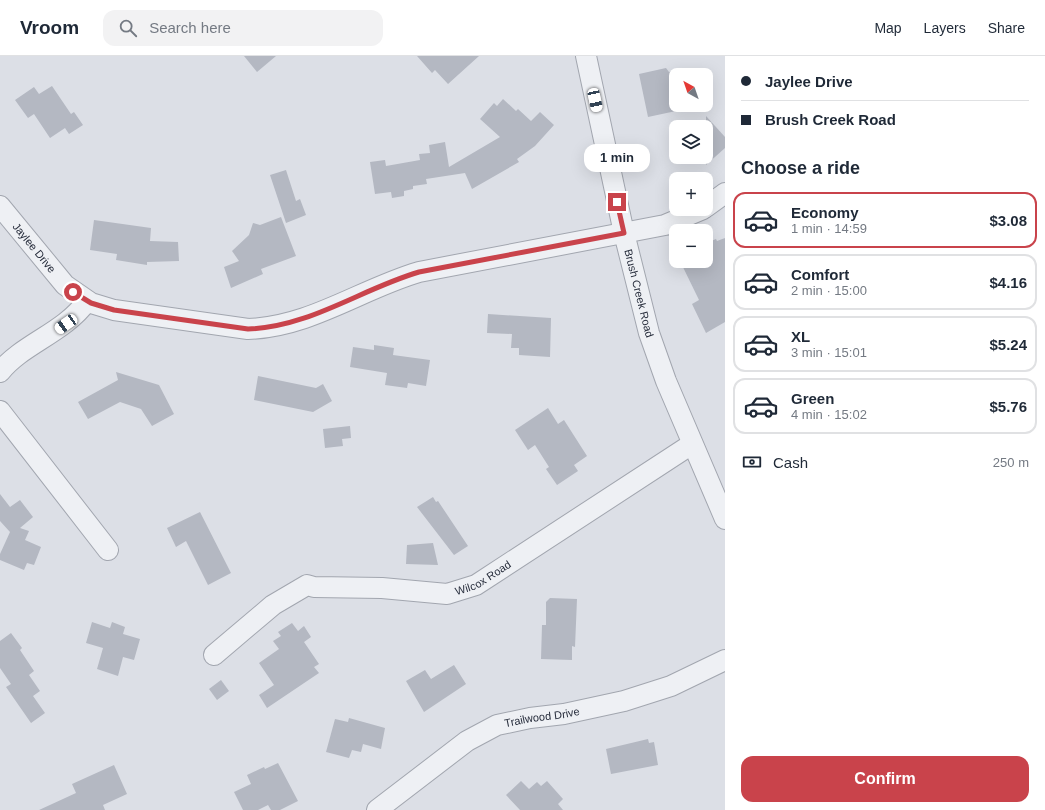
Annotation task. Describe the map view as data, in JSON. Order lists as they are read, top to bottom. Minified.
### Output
{"streets":{"street":["Jaylee Drive","Brush Creek Road","Wilcox Road","Trailwood Drive"]},"crossings":[["Jaylee Drive","Brush Creek Road"],["Brush Creek Road","Wilcox Road"]],"north":"top left","page":{"header":"Vroom","search":"Search here","nav":["Map","Layers","Share"],"banner":["Jaylee Drive","Brush Creek Road"],"map_buttons":["+","−"],"bubble":"1 min","heading":"Choose a ride","list":[{"name":"Economy","note":"1 min · 14:59","value":"$3.08"},{"name":"Comfort","note":"2 min · 15:00","value":"$4.16"},{"name":"XL","note":"3 min · 15:01","value":"$5.24"},{"name":"Green","note":"4 min · 15:02","value":"$5.76"}],"pay":["Cash","250 m"],"buttons":"Confirm"}}
